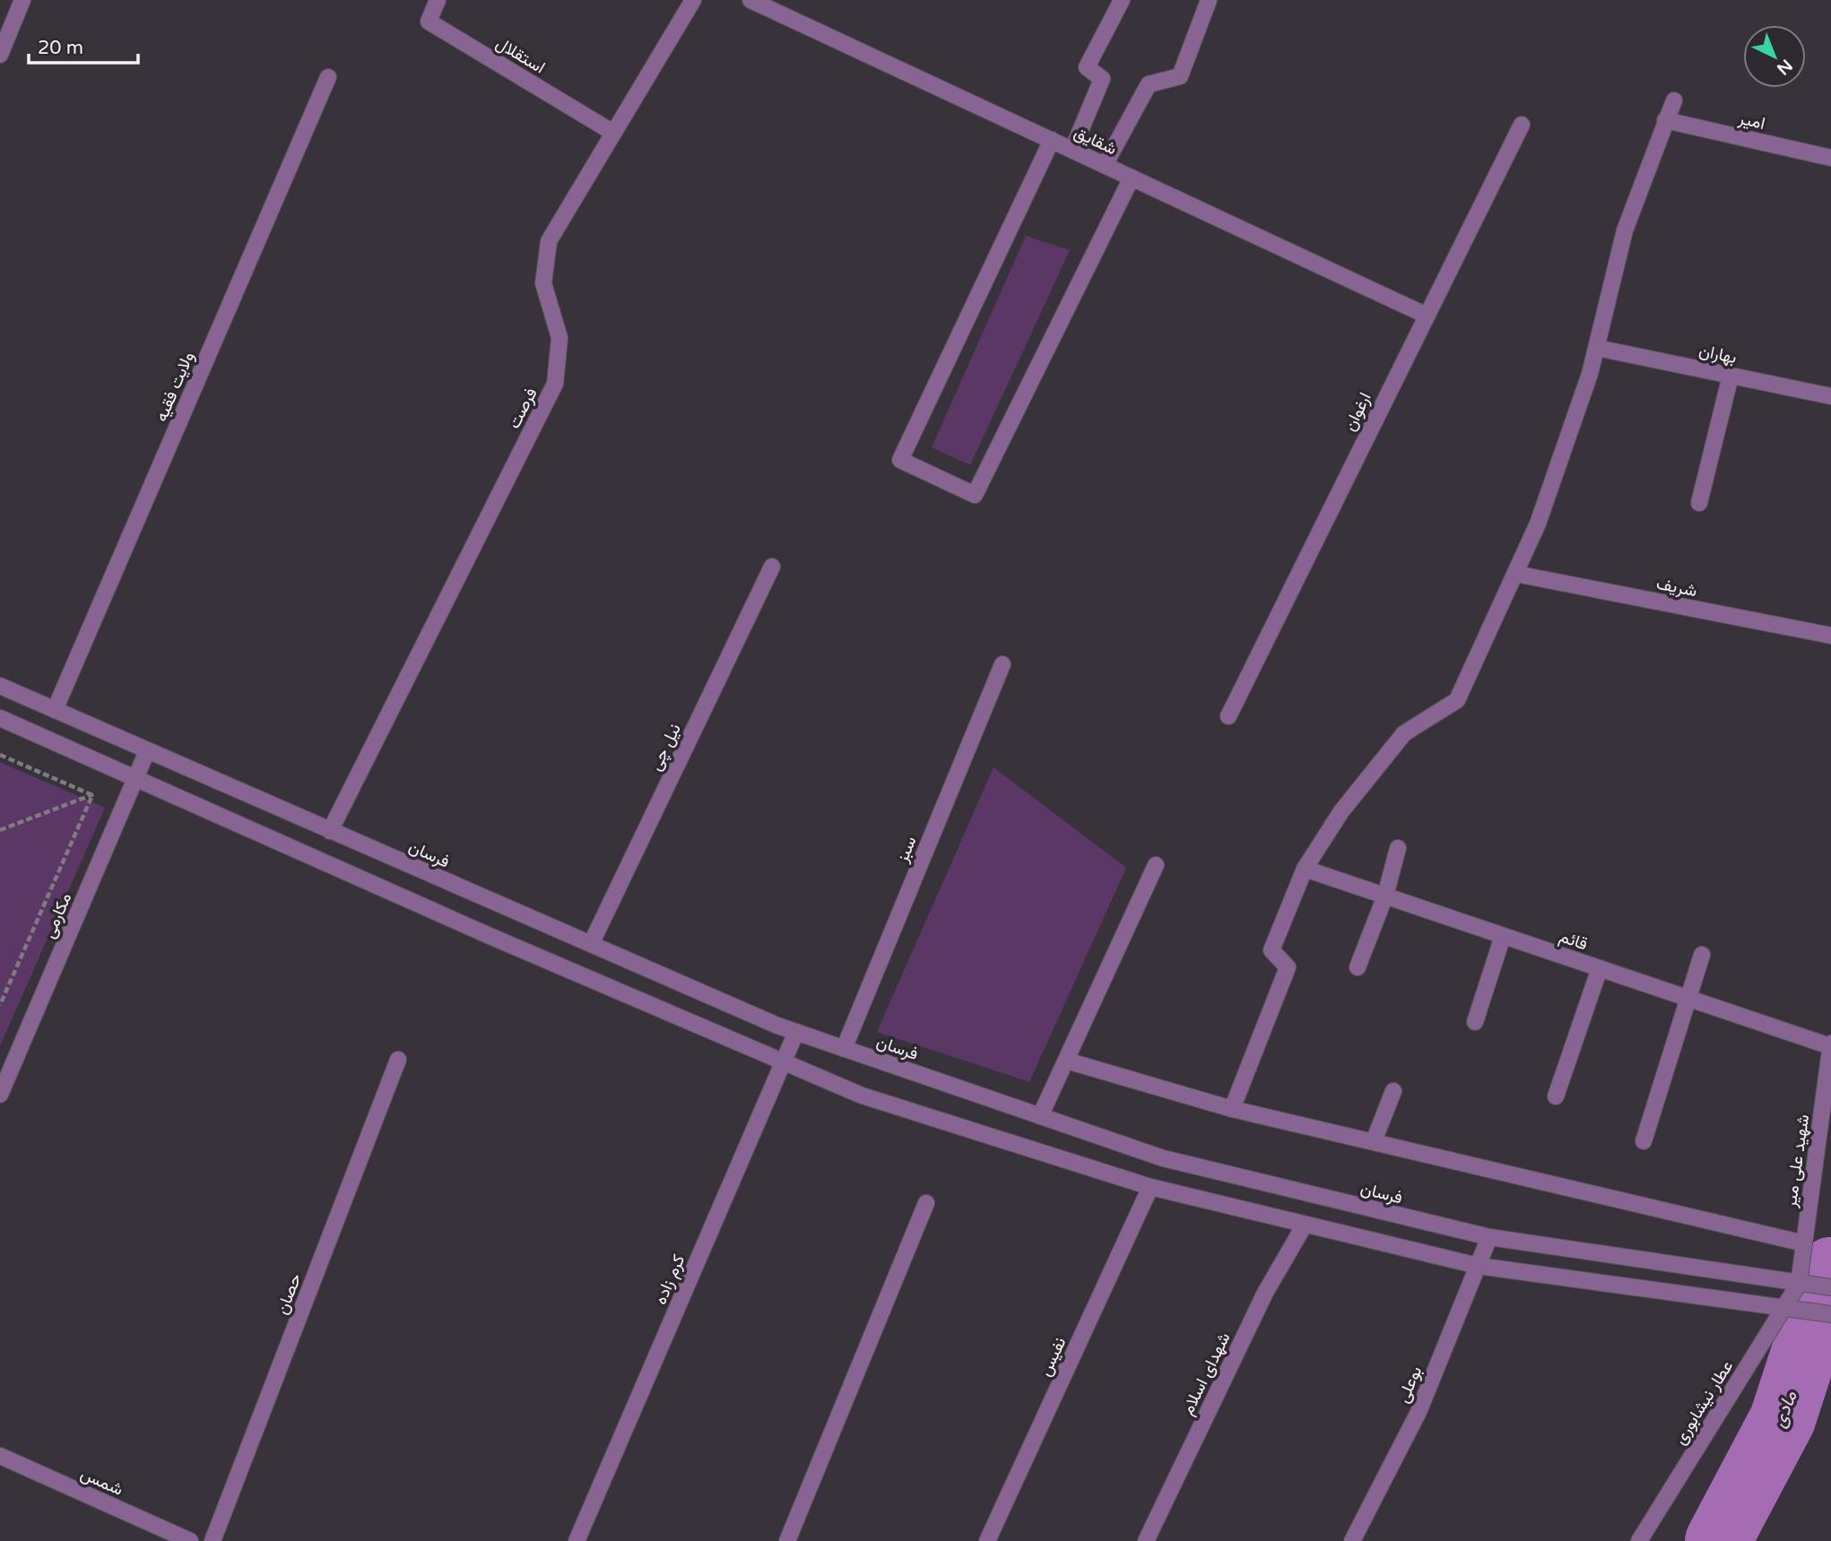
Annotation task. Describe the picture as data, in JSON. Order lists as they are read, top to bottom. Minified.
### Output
{"streets":{"street":["استقلال","امیر","شقایق","بهاران","ولایت فقیه","فرصت","ارغوان","شریف","نیل چی","سبز","فرسان","مکارمی","قائم","شهید علی میر","کرم زاده","حصان","نفیس","شهدای اسلام","بوعلی","عطار نیشابوری","شمس"]},"crossings":[["استقلال","فرصت"],["شقایق","ارغوان"],["ولایت فقیه","فرسان"],["فرصت","فرسان"],["نیل چی","فرسان"],["سبز","فرسان"],["فرسان","مکارمی"],["فرسان","شهید علی میر"],["فرسان","کرم زاده"],["فرسان","بوعلی"],["فرسان","عطار نیشابوری"],["قائم","شهید علی میر"],["شهید علی میر","عطار نیشابوری"]],"water":["مادی"],"scale_bar":"20 m","north":"bottom right"}
